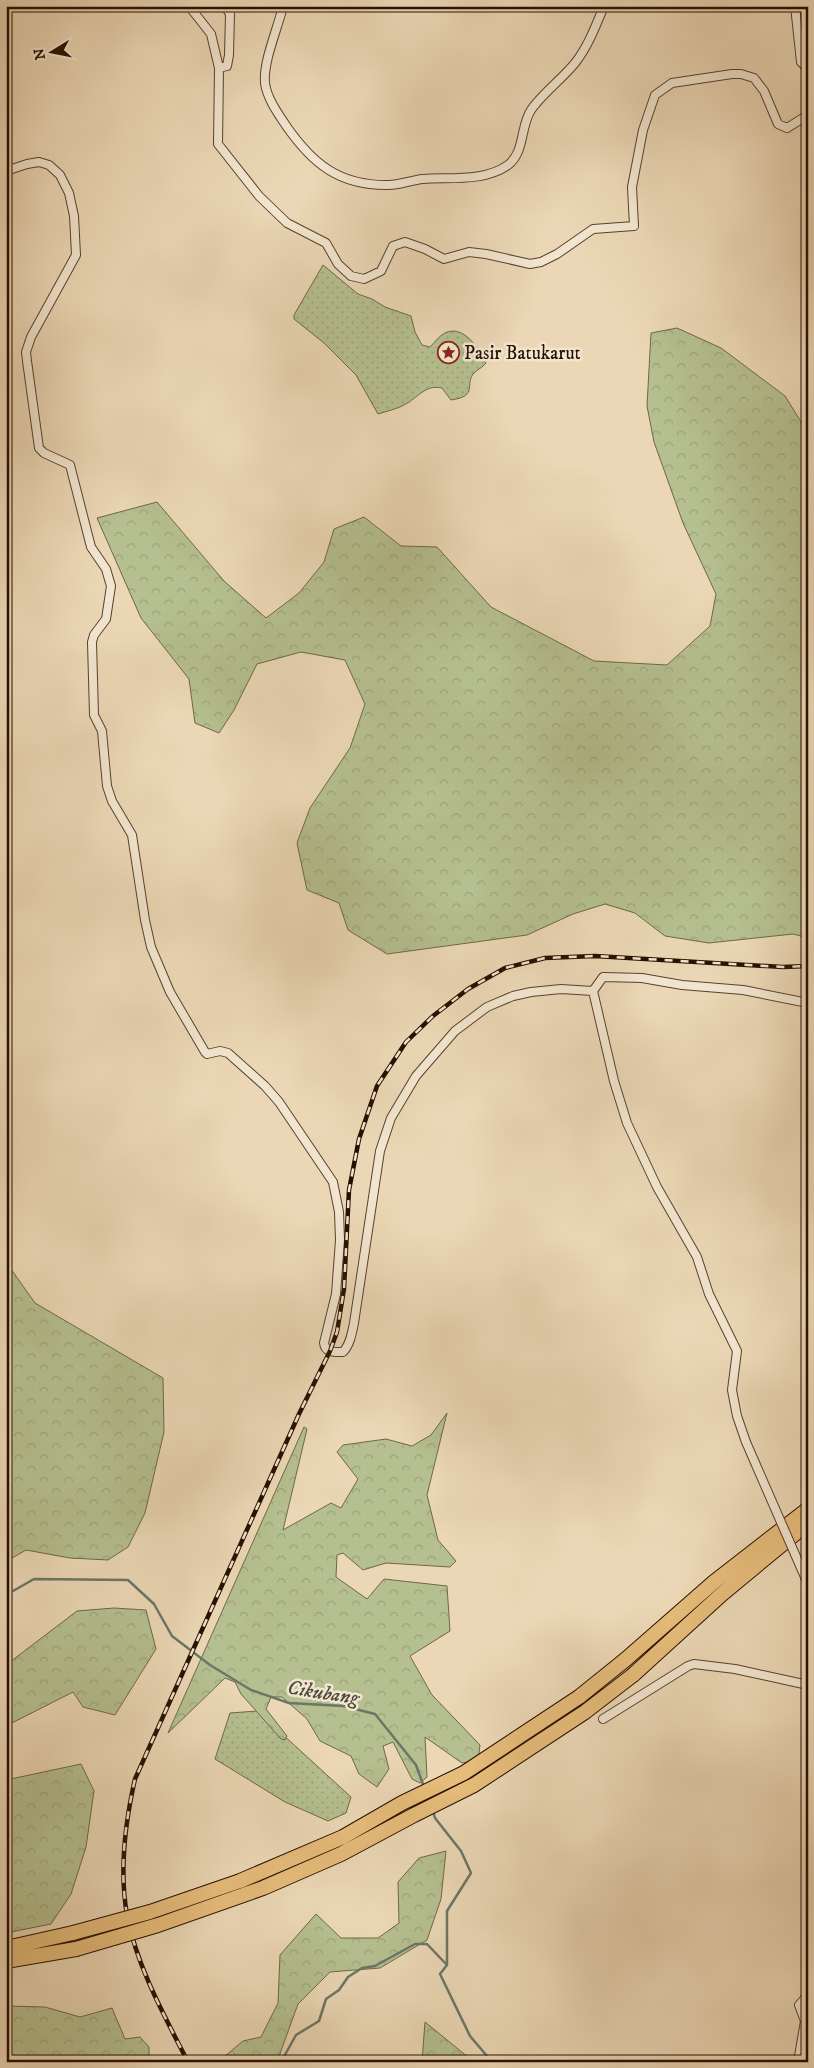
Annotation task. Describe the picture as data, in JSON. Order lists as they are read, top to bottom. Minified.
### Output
{"water":["Cikubang"],"places":{"place":["Pasir Batukarut"]},"north":"left"}
